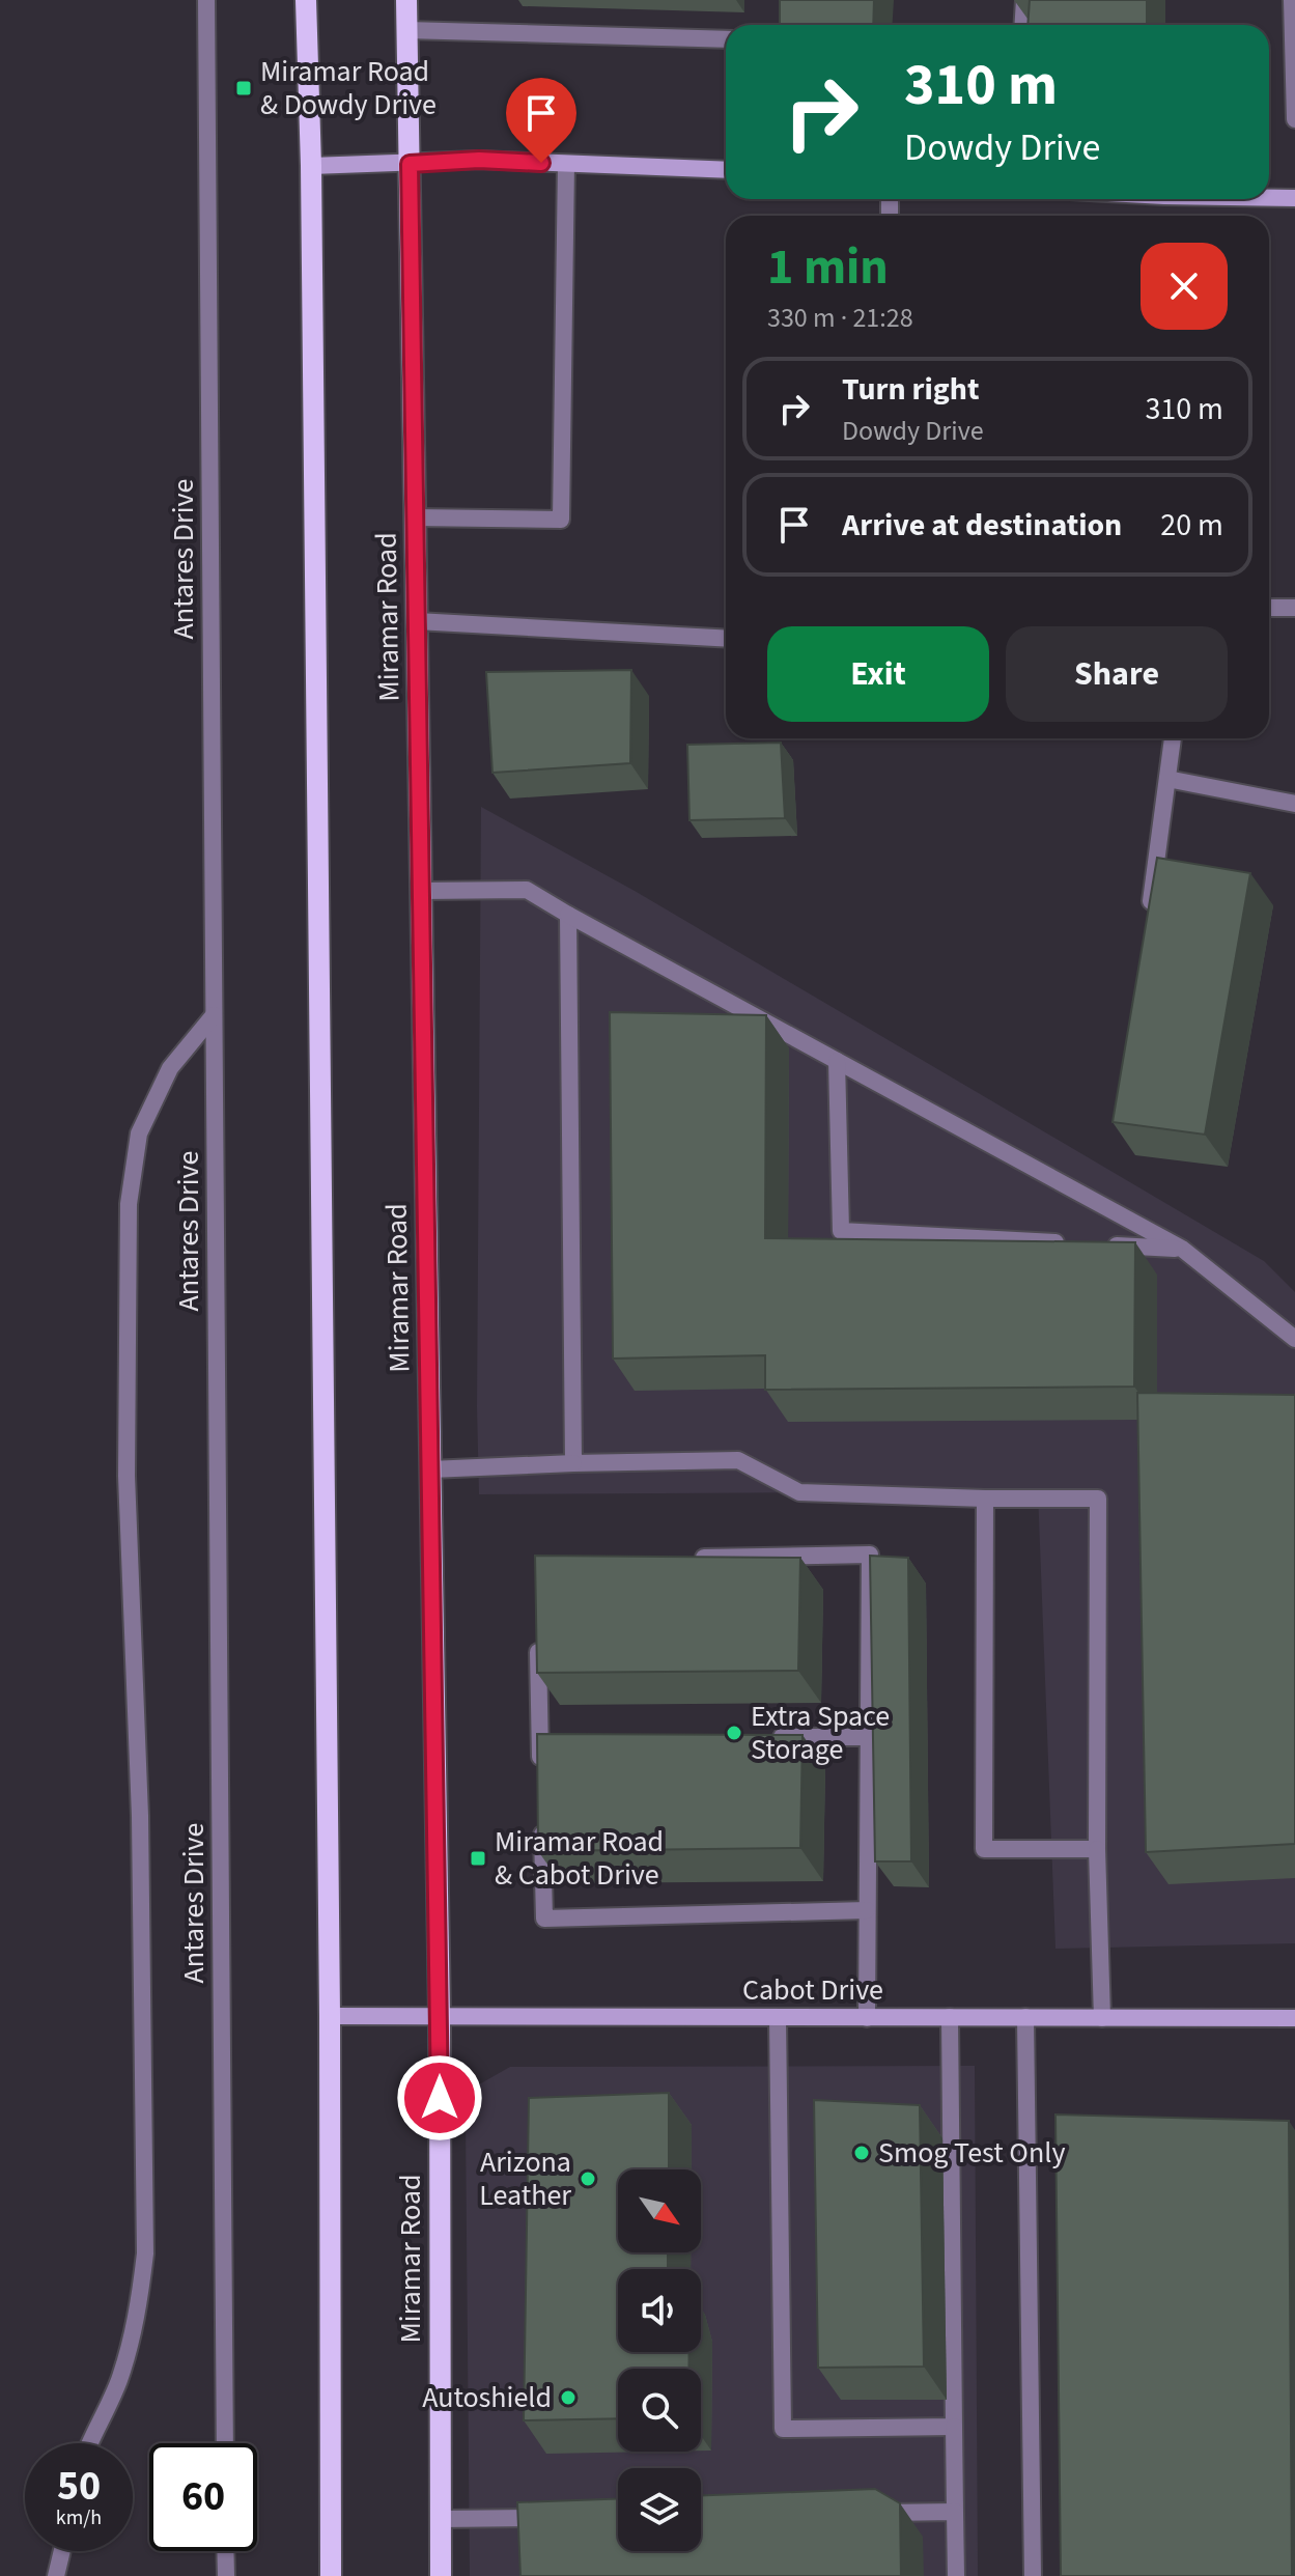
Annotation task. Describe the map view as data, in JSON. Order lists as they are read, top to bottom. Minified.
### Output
{"streets":{"main road":["Miramar Road"],"street":["Cabot Drive"],"lane":["Antares Drive"]},"crossings":[["Miramar Road","Cabot Drive"]],"places":{"transit":["Miramar Road & Dowdy Drive","Miramar Road & Cabot Drive"],"other":["Extra Space Storage","Smog Test Only","Arizona Leather","Autoshield"]},"north":"bottom right","page":{"turn":["310 m","Dowdy Drive"],"heading":["1 min","330 m · 21:28"],"list":[{"name":"Turn right","note":"Dowdy Drive","value":"310 m"},{"name":"Arrive at destination","value":"20 m"}],"buttons":["Exit","Share"],"speed":"50 km/h","limit":"60"}}
